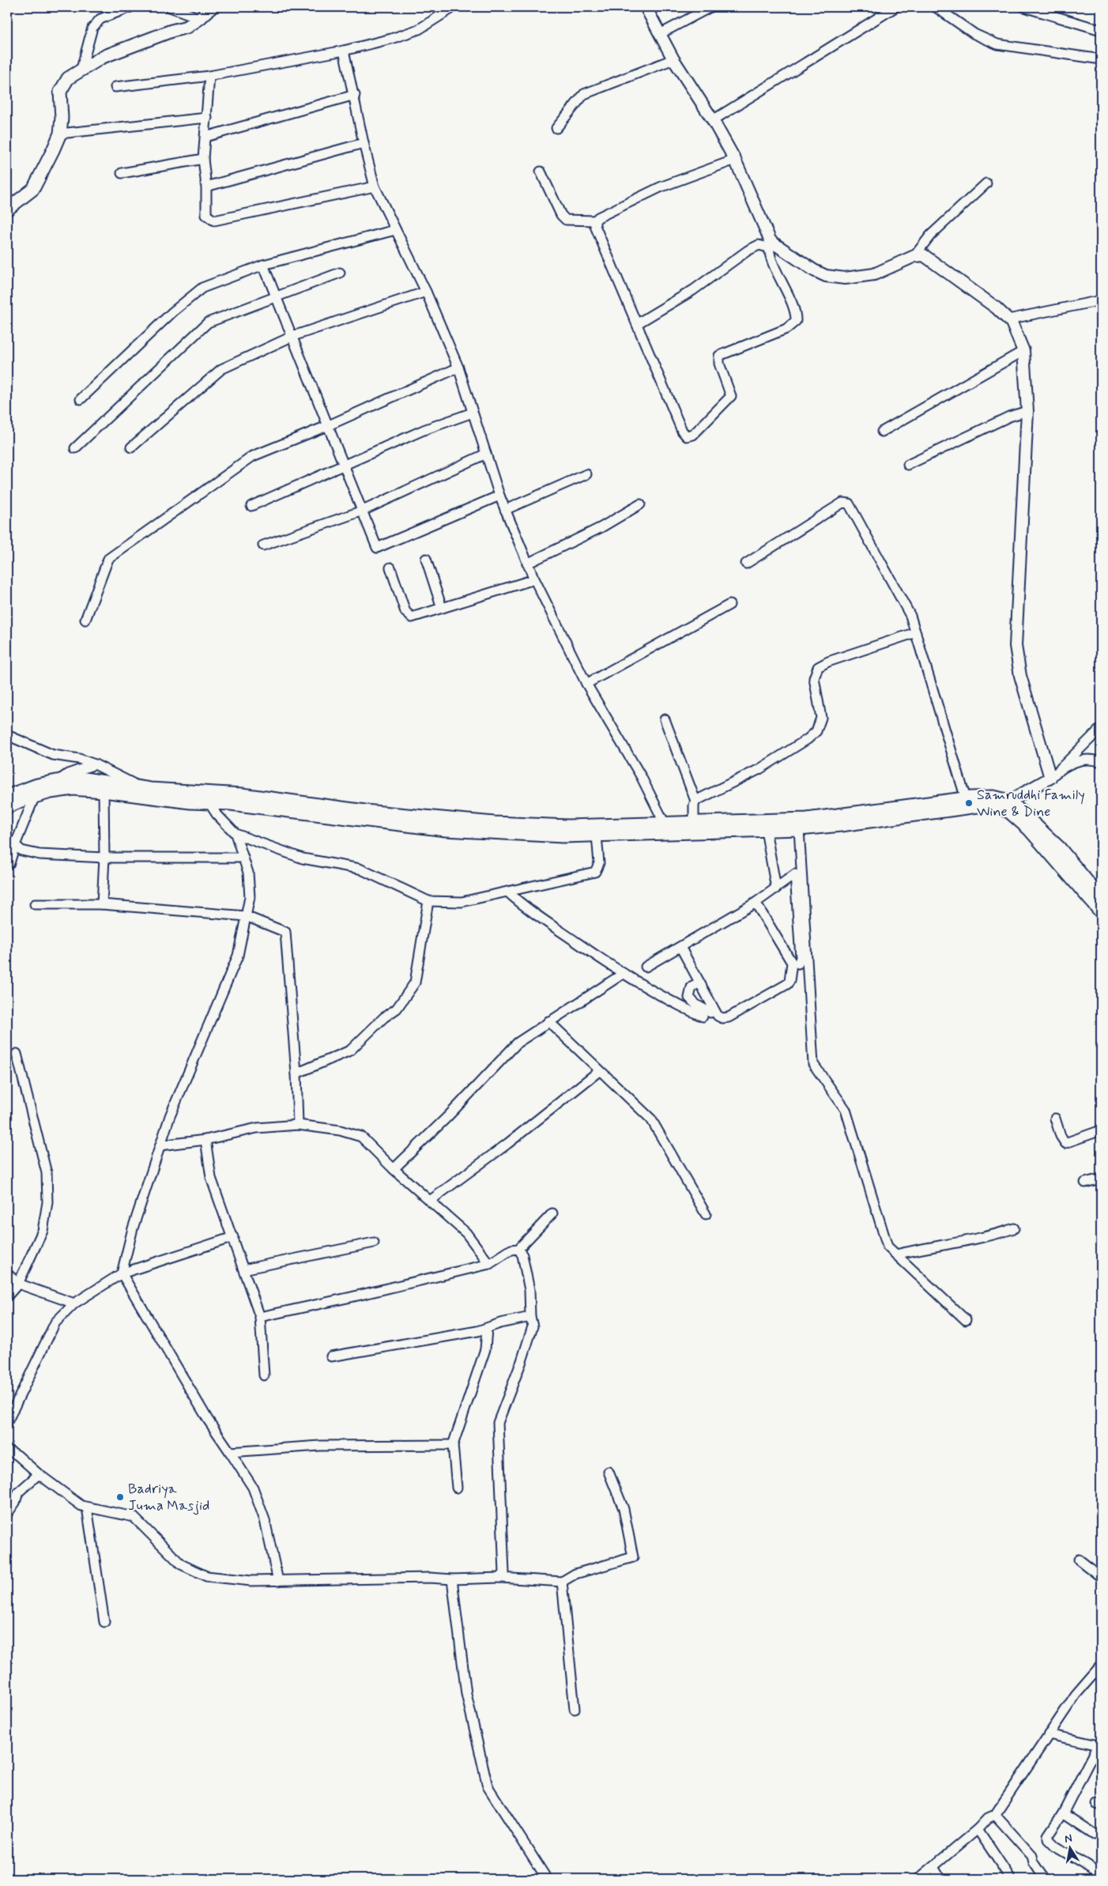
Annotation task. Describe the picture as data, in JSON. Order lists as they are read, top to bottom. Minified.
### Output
{"places":["Samruddhi Family Wine & Dine","Badriya Juma Masjid"],"north":"top"}
